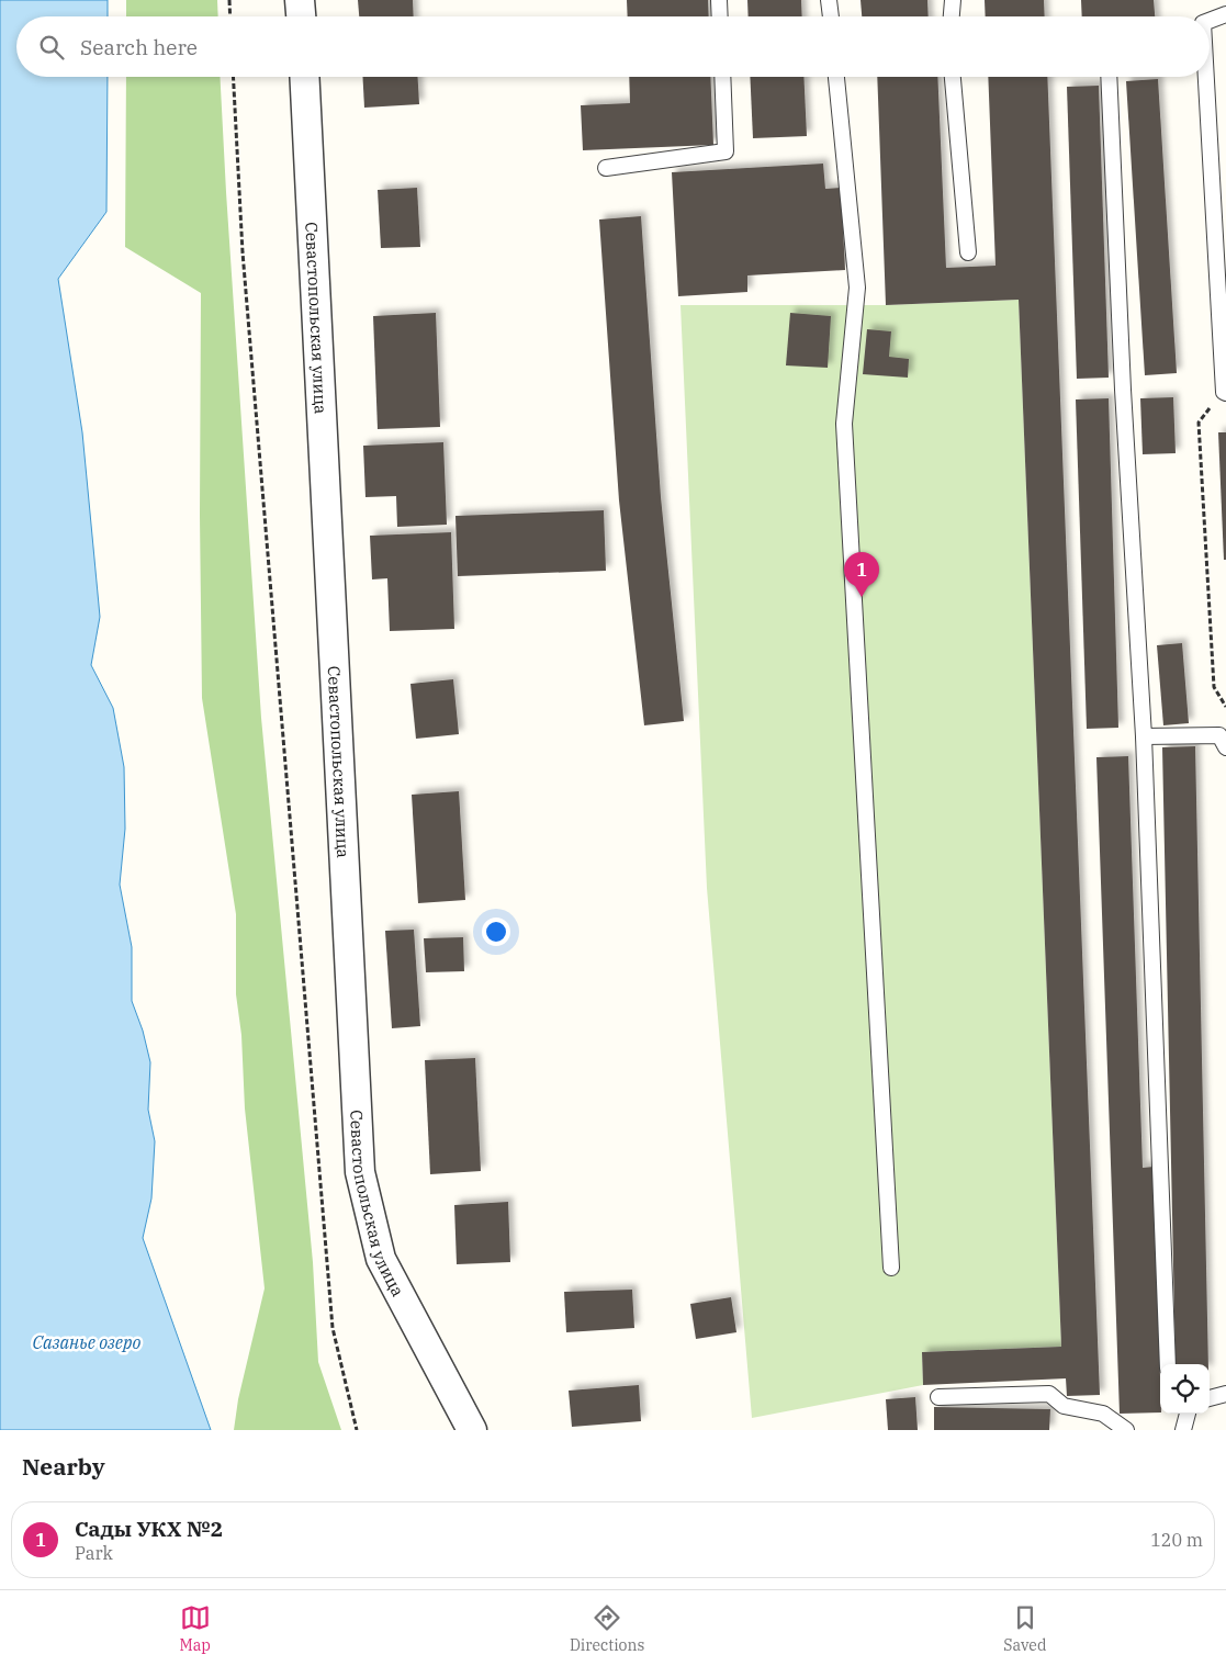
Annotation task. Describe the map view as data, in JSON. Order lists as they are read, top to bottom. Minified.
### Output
{"streets":{"street":["Севастопольская улица"]},"water":["Сазанье озеро"],"page":{"search":"Search here","pins":"1","heading":"Nearby","list":[{"mark":"1","name":"Сады УКХ №2","note":"Park","value":"120 m"}],"nav":["Map","Directions","Saved"]}}
